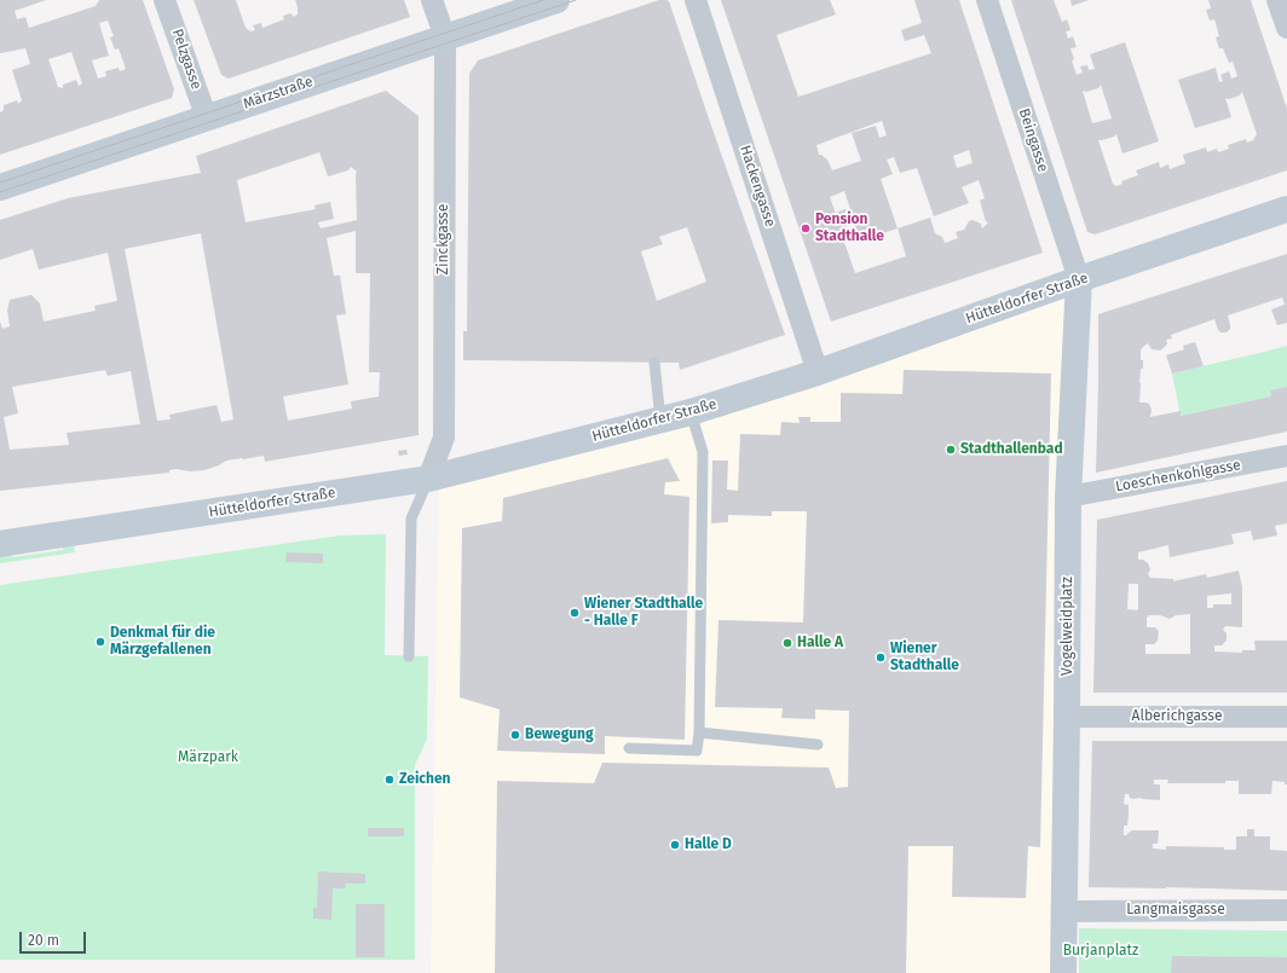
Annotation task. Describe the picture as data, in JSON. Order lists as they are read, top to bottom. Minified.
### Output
{"streets":{"main road":["Märzstraße","Hütteldorfer Straße","Vogelweidplatz"],"street":["Pelzgasse","Beingasse","Hackengasse","Zinckgasse","Loeschenkohlgasse","Alberichgasse","Langmaisgasse"]},"crossings":[["Pelzgasse","Märzstraße"],["Märzstraße","Zinckgasse"],["Beingasse","Hütteldorfer Straße"],["Beingasse","Vogelweidplatz"],["Hackengasse","Hütteldorfer Straße"],["Zinckgasse","Hütteldorfer Straße"],["Hütteldorfer Straße","Vogelweidplatz"],["Loeschenkohlgasse","Vogelweidplatz"],["Vogelweidplatz","Alberichgasse"],["Vogelweidplatz","Langmaisgasse"]],"parks":["Märzpark","Burjanplatz"],"places":["Pension Stadthalle","Stadthallenbad","Wiener Stadthalle - Halle F","Denkmal für die Märzgefallenen","Halle A","Wiener Stadthalle","Bewegung","Zeichen","Halle D"],"scale_bar":"20 m"}
